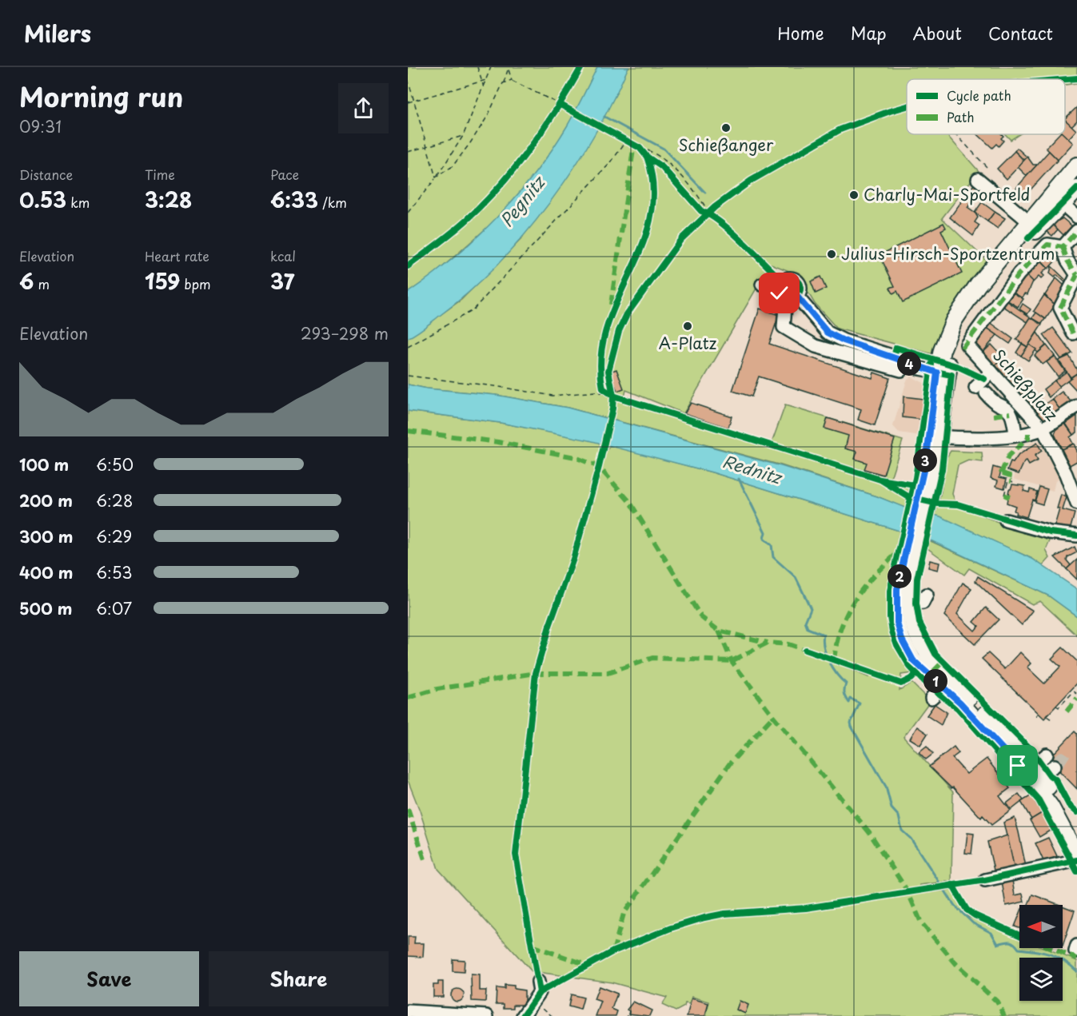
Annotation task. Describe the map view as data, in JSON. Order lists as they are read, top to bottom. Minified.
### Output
{"streets":{"street":["Schießplatz"]},"water":["Pegnitz","Rednitz"],"places":["Schießanger","Charly-Mai-Sportfeld","Julius-Hirsch-Sportzentrum","A-Platz"],"legend":["Cycle path","Path"],"north":"left","page":{"header":"Milers","nav":["Home","Map","About","Contact"],"heading":["Morning run","09:31"],"stats":[["Distance","0.53 km"],["Time","3:28"],["Pace","6:33 /km"],["Elevation","6 m"],["Heart rate","159 bpm"],["kcal","37"]],"chart":["Elevation","293–298 m"],"pins":["4","3","2","1"],"list":[{"name":"100 m","note":"6:50"},{"name":"200 m","note":"6:28"},{"name":"300 m","note":"6:29"},{"name":"400 m","note":"6:53"},{"name":"500 m","note":"6:07"}],"buttons":["Save","Share"]}}
